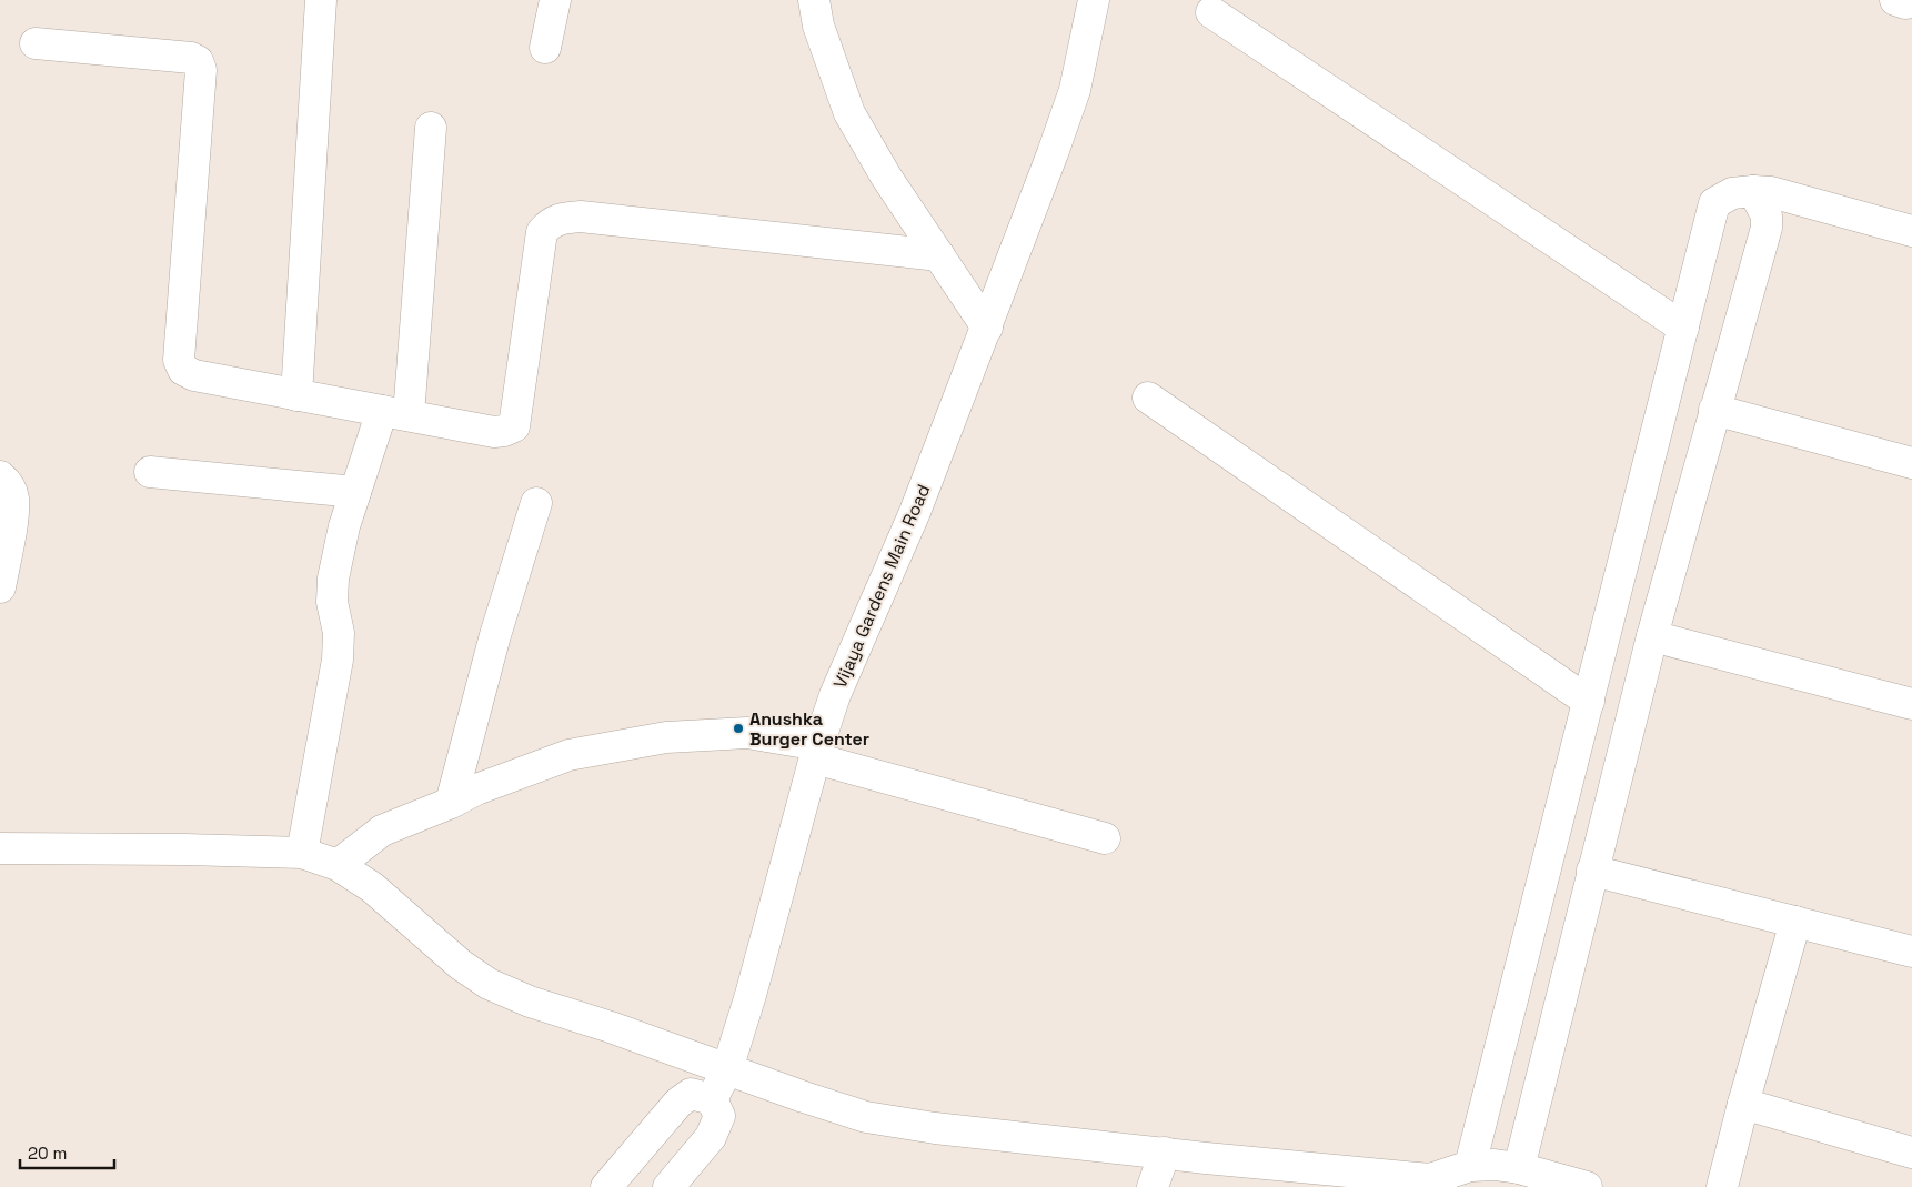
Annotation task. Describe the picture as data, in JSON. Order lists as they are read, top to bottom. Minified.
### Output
{"streets":{"street":["Vijaya Gardens Main Road"]},"places":["Anushka Burger Center"],"scale_bar":"20 m"}
